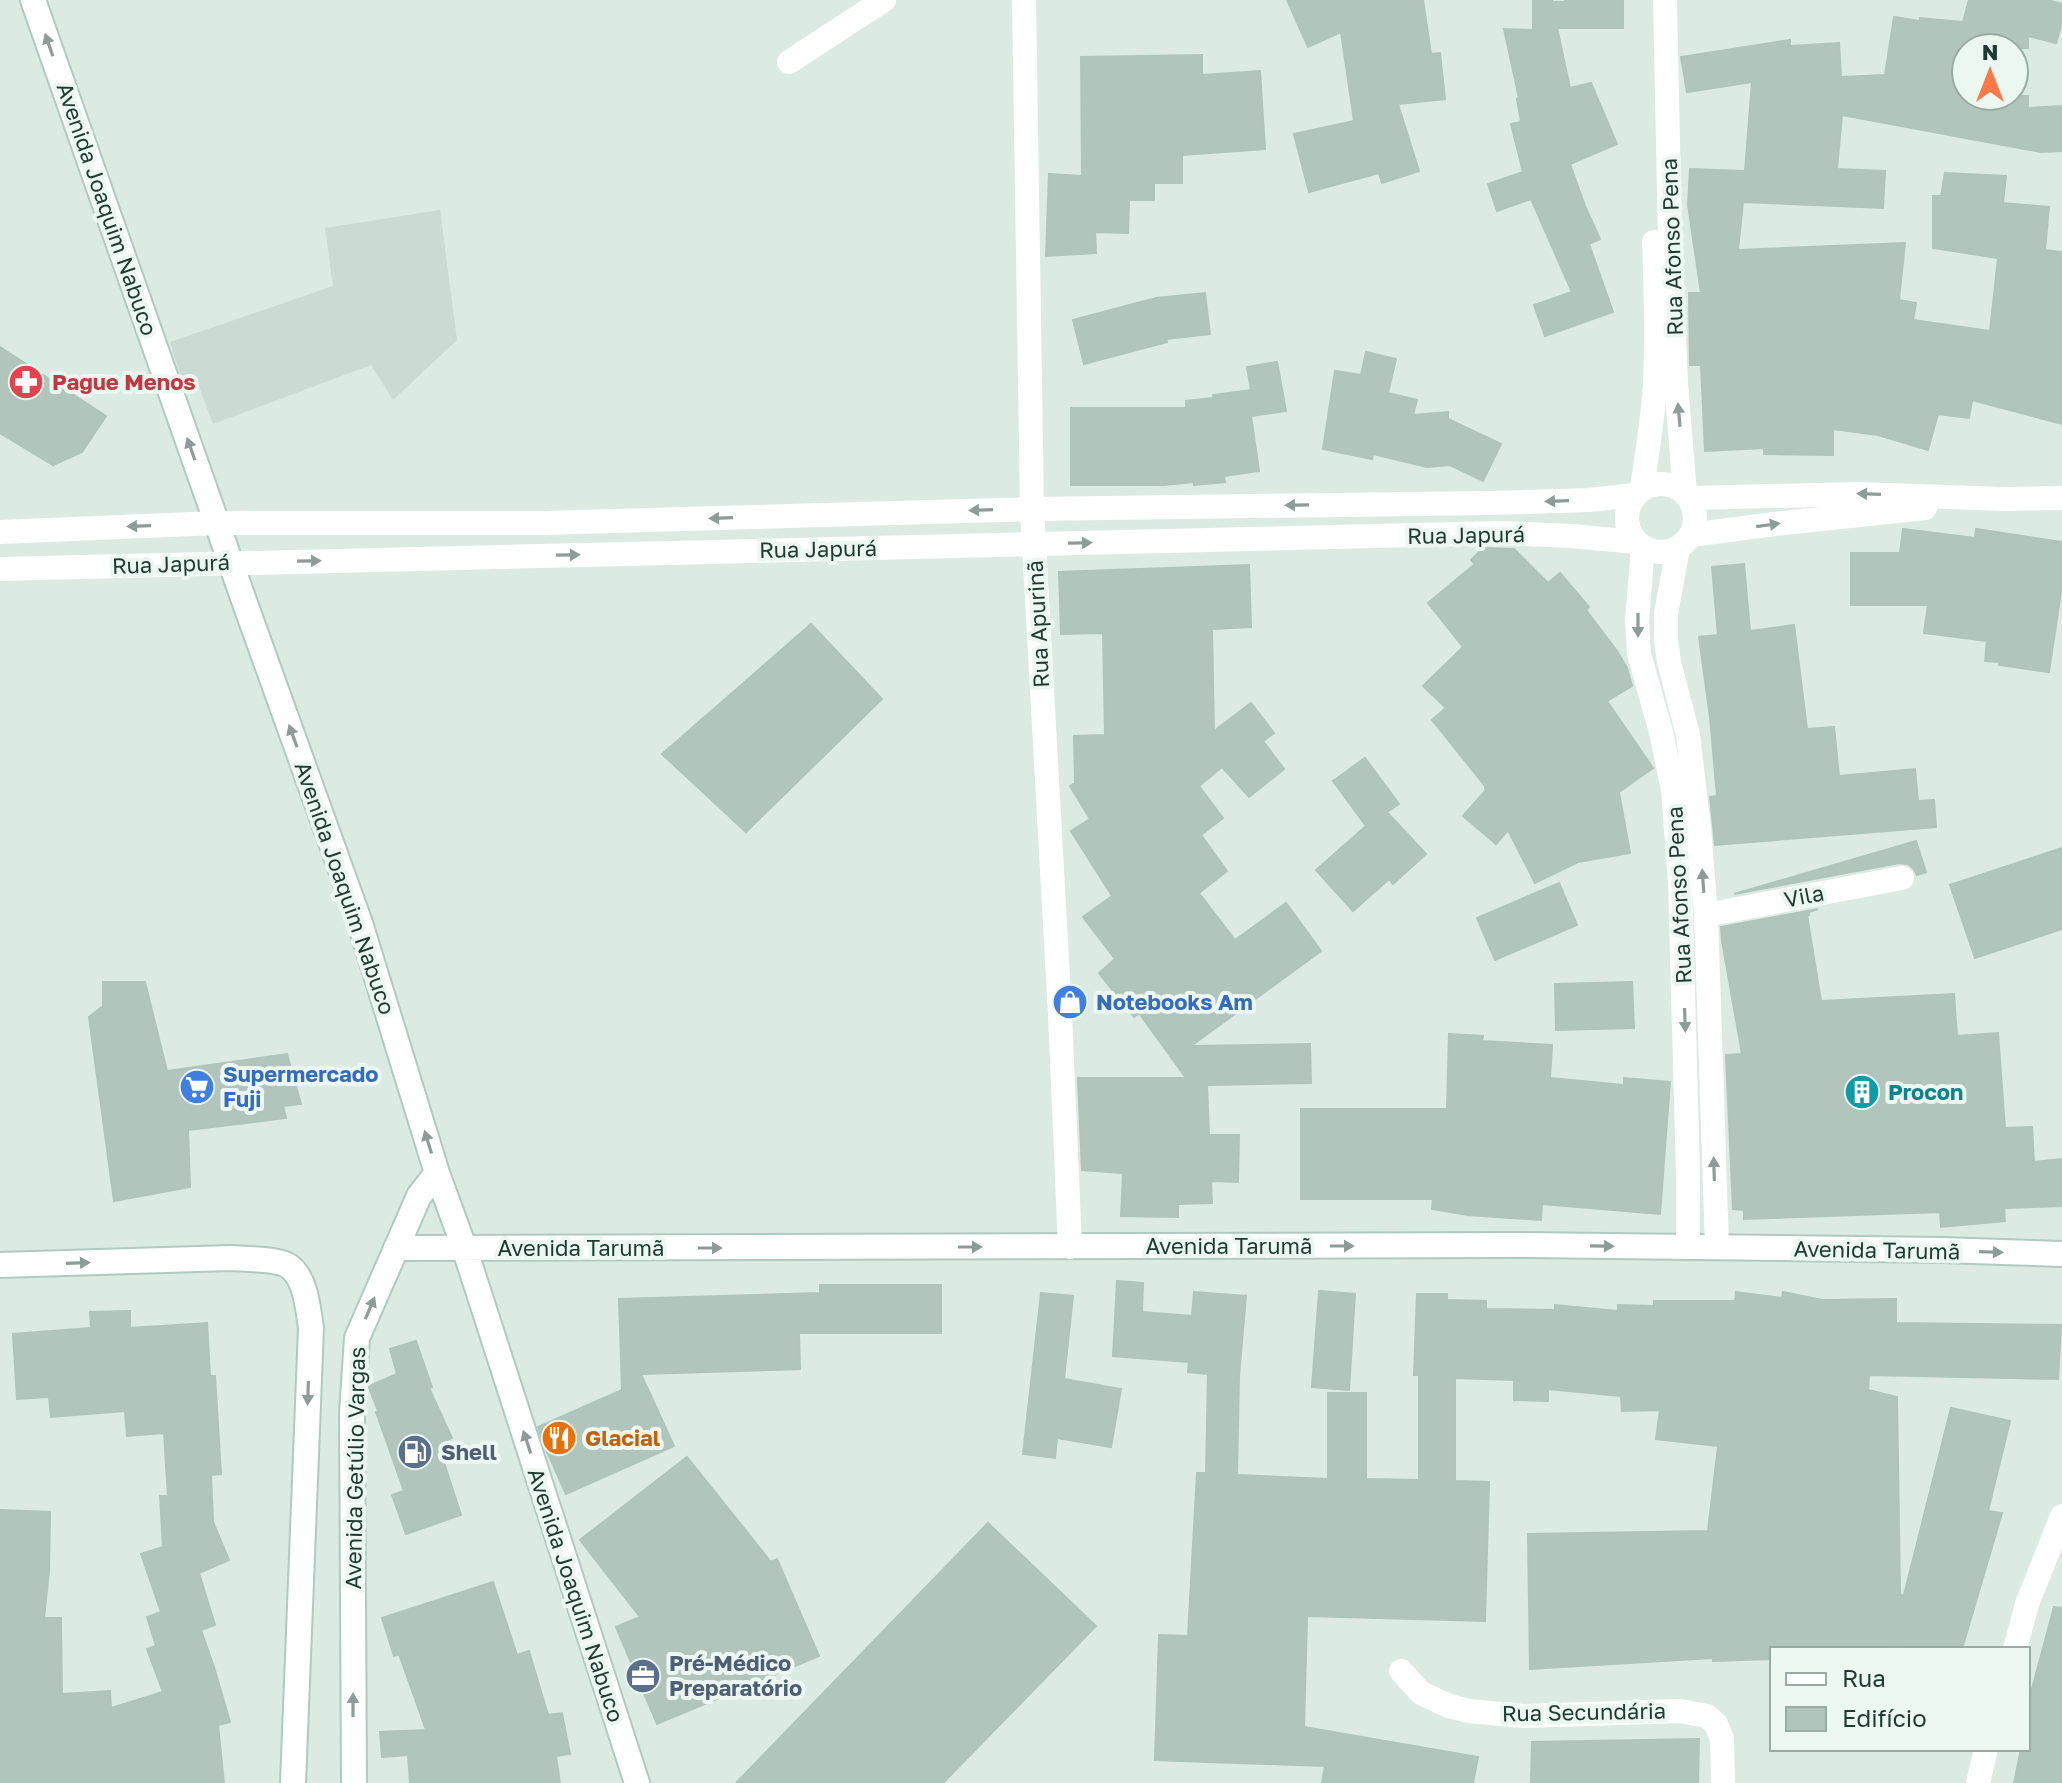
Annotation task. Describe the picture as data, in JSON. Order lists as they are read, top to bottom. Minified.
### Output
{"streets":{"street":["Avenida Joaquim Nabuco","Rua Afonso Pena","Rua Japurá","Rua Apurinã","Vila","Avenida Tarumã","Avenida Getúlio Vargas","Rua Secundária"]},"crossings":[["Avenida Joaquim Nabuco","Rua Japurá"],["Avenida Joaquim Nabuco","Avenida Tarumã"],["Avenida Joaquim Nabuco","Avenida Getúlio Vargas"],["Rua Afonso Pena","Rua Japurá"],["Rua Afonso Pena","Vila"],["Rua Afonso Pena","Avenida Tarumã"],["Rua Japurá","Rua Apurinã"],["Rua Apurinã","Avenida Tarumã"],["Avenida Tarumã","Avenida Getúlio Vargas"]],"one_way":["Avenida Joaquim Nabuco","Avenida Tarumã","Avenida Getúlio Vargas"],"places":{"pharmacy":["Pague Menos"],"shop":["Notebooks Am"],"supermarket":["Supermercado Fuji"],"building":["Procon"],"restaurant":["Glacial"],"fuel station":["Shell"],"office":["Pré-Médico Preparatório"]},"legend":["Rua","Edifício"],"north":"top"}
